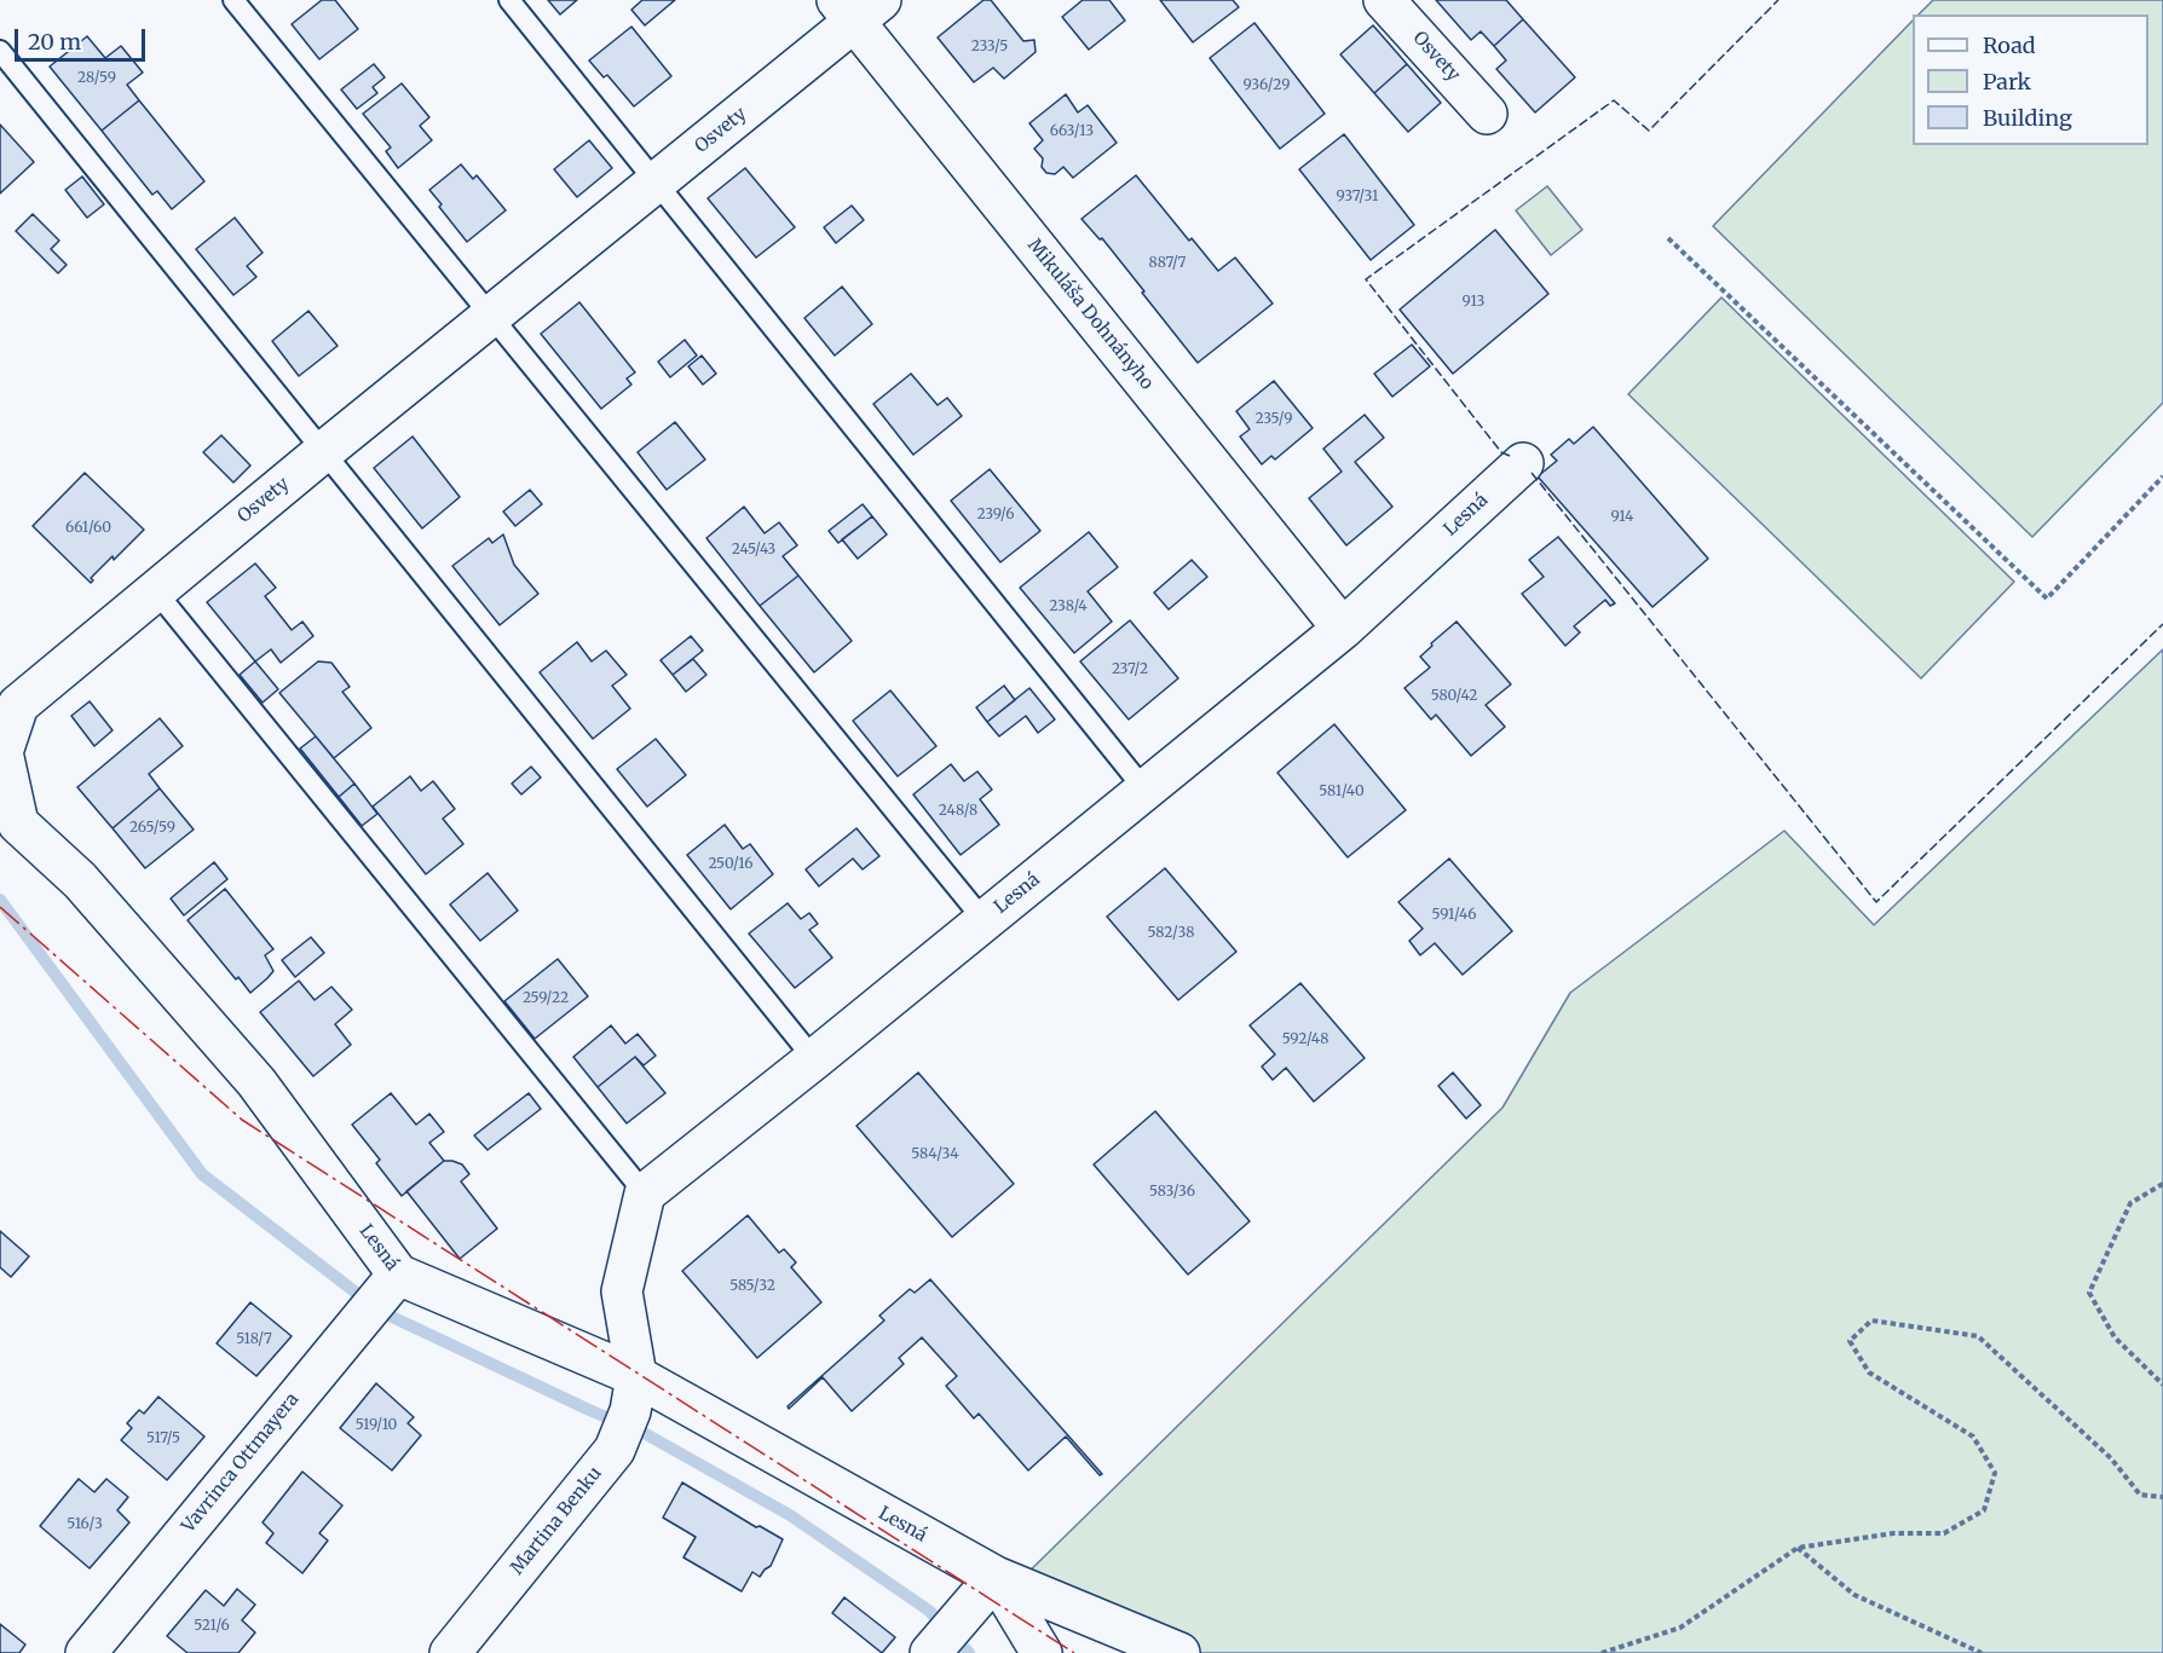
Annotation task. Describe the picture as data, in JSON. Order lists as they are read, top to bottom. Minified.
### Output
{"streets":{"street":["Osvety","Mikuláša Dohnányho","Lesná","Vavrinca Ottmayera","Martina Benku"]},"crossings":[["Osvety","Mikuláša Dohnányho"],["Osvety","Lesná"],["Mikuláša Dohnányho","Lesná"],["Lesná","Vavrinca Ottmayera"],["Lesná","Martina Benku"]],"house_numbers":["233/5","28/59","936/29","663/13","937/31","887/7","913","235/9","239/6","914","661/60","245/43","238/4","237/2","580/42","581/40","248/8","265/59","250/16","591/46","582/38","259/22","592/48","584/34","583/36","585/32","518/7","519/10","517/5","516/3","521/6"],"legend":["Road","Park","Building"],"scale_bar":"20 m"}
